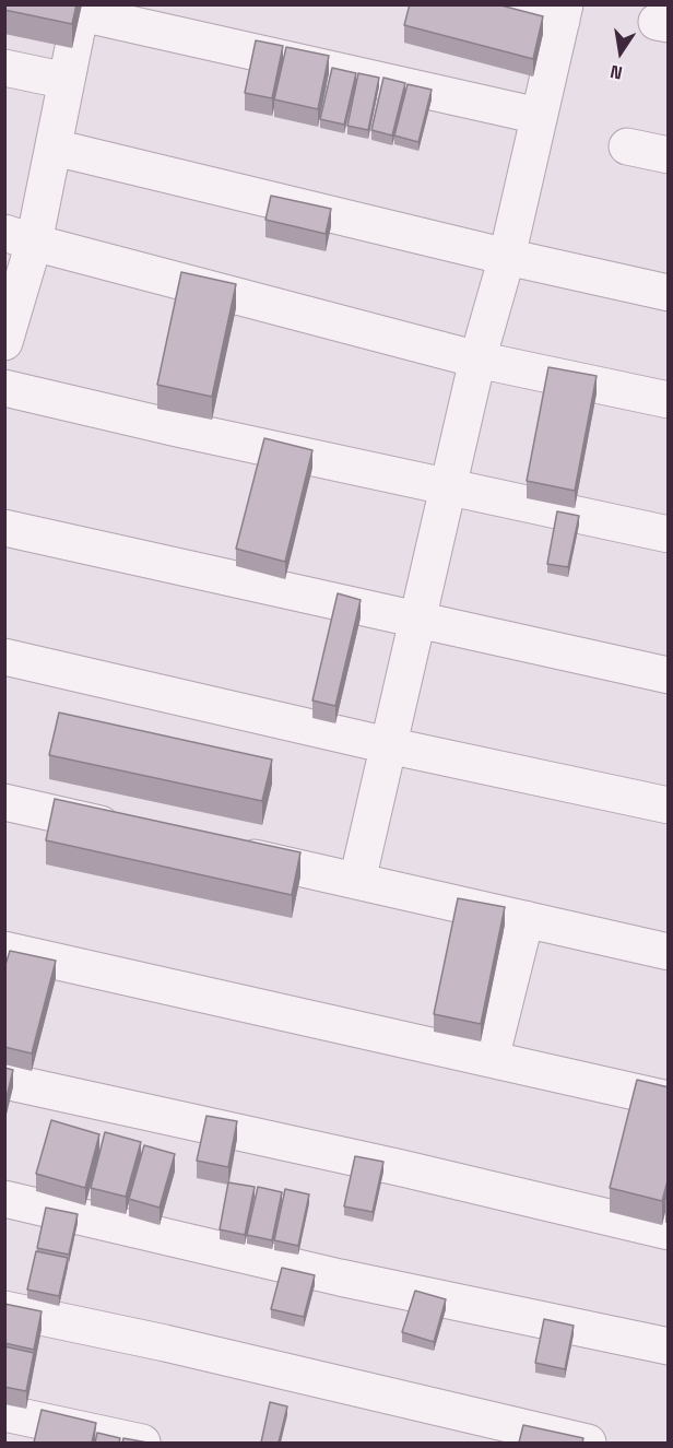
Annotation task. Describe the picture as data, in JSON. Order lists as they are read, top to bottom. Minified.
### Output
{"north":"bottom"}
